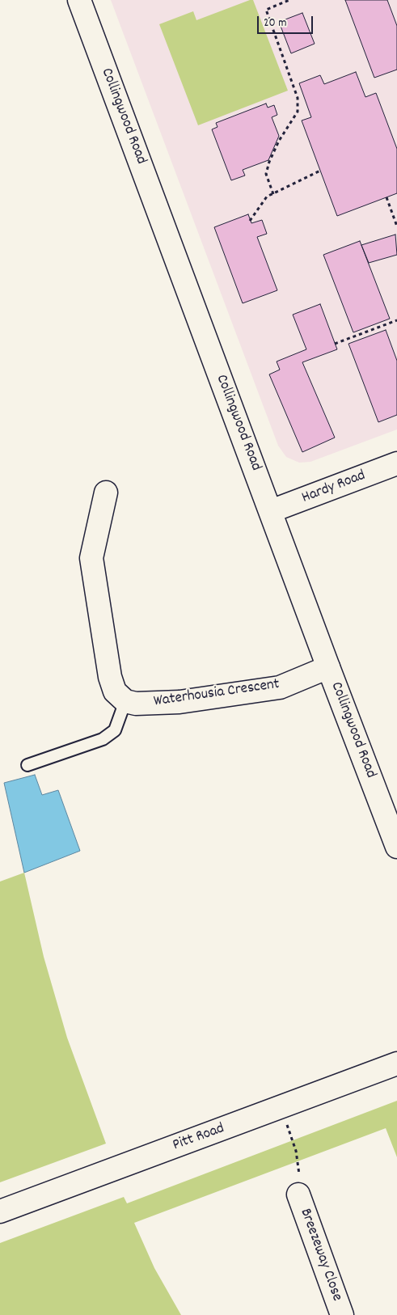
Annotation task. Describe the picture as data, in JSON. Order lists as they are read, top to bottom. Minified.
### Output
{"streets":{"street":["Collingwood Road","Hardy Road","Waterhousia Crescent","Pitt Road","Breezeway Close"]},"crossings":[["Collingwood Road","Hardy Road"],["Collingwood Road","Waterhousia Crescent"]],"scale_bar":"20 m"}
